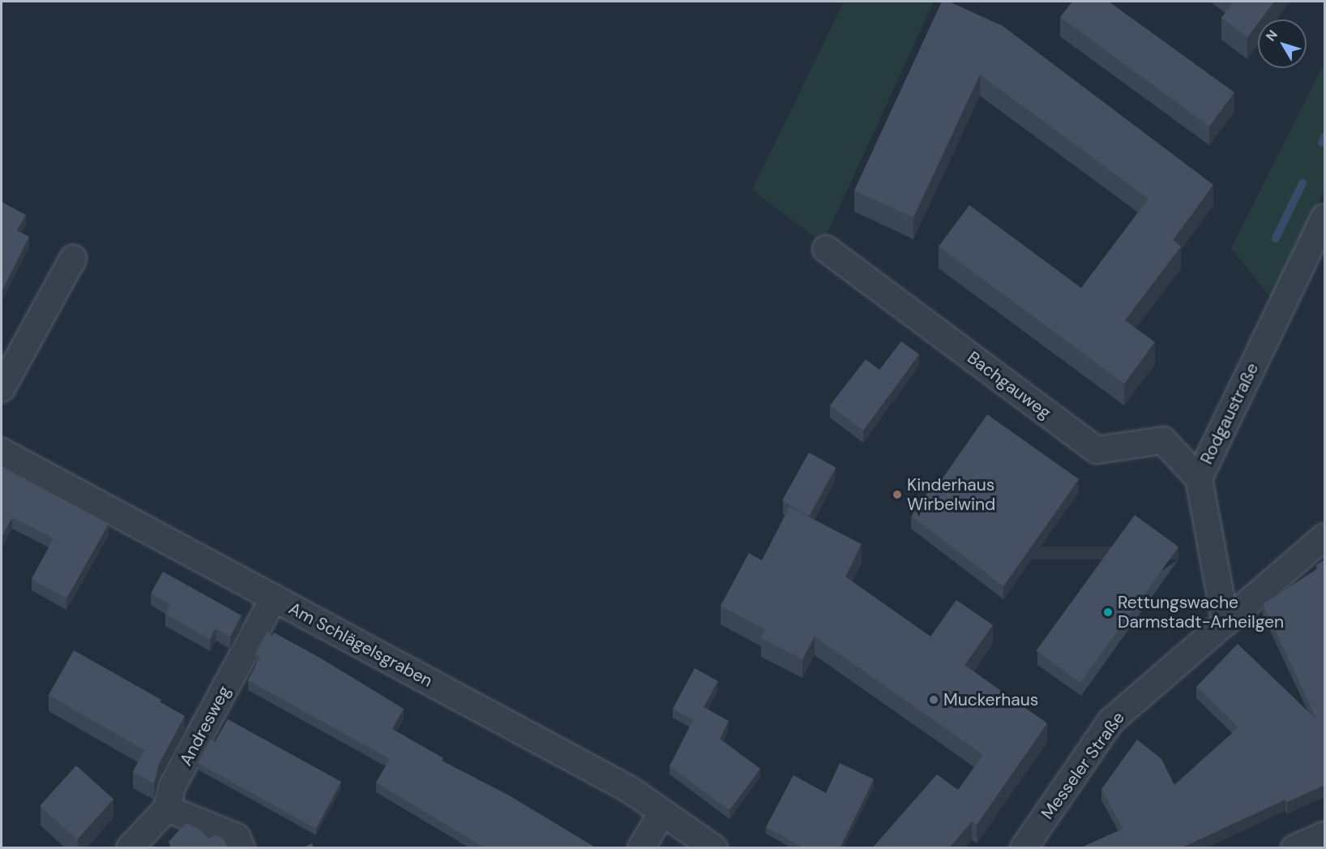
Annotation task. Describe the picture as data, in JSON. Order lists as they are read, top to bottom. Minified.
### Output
{"streets":{"street":["Bachgauweg","Rodgaustraße","Am Schlägelsgraben","Andresweg","Messeler Straße"]},"crossings":[["Bachgauweg","Rodgaustraße"],["Rodgaustraße","Messeler Straße"],["Am Schlägelsgraben","Andresweg"]],"places":["Kinderhaus Wirbelwind","Rettungswache Darmstadt-Arheilgen","Muckerhaus"],"north":"top left"}
